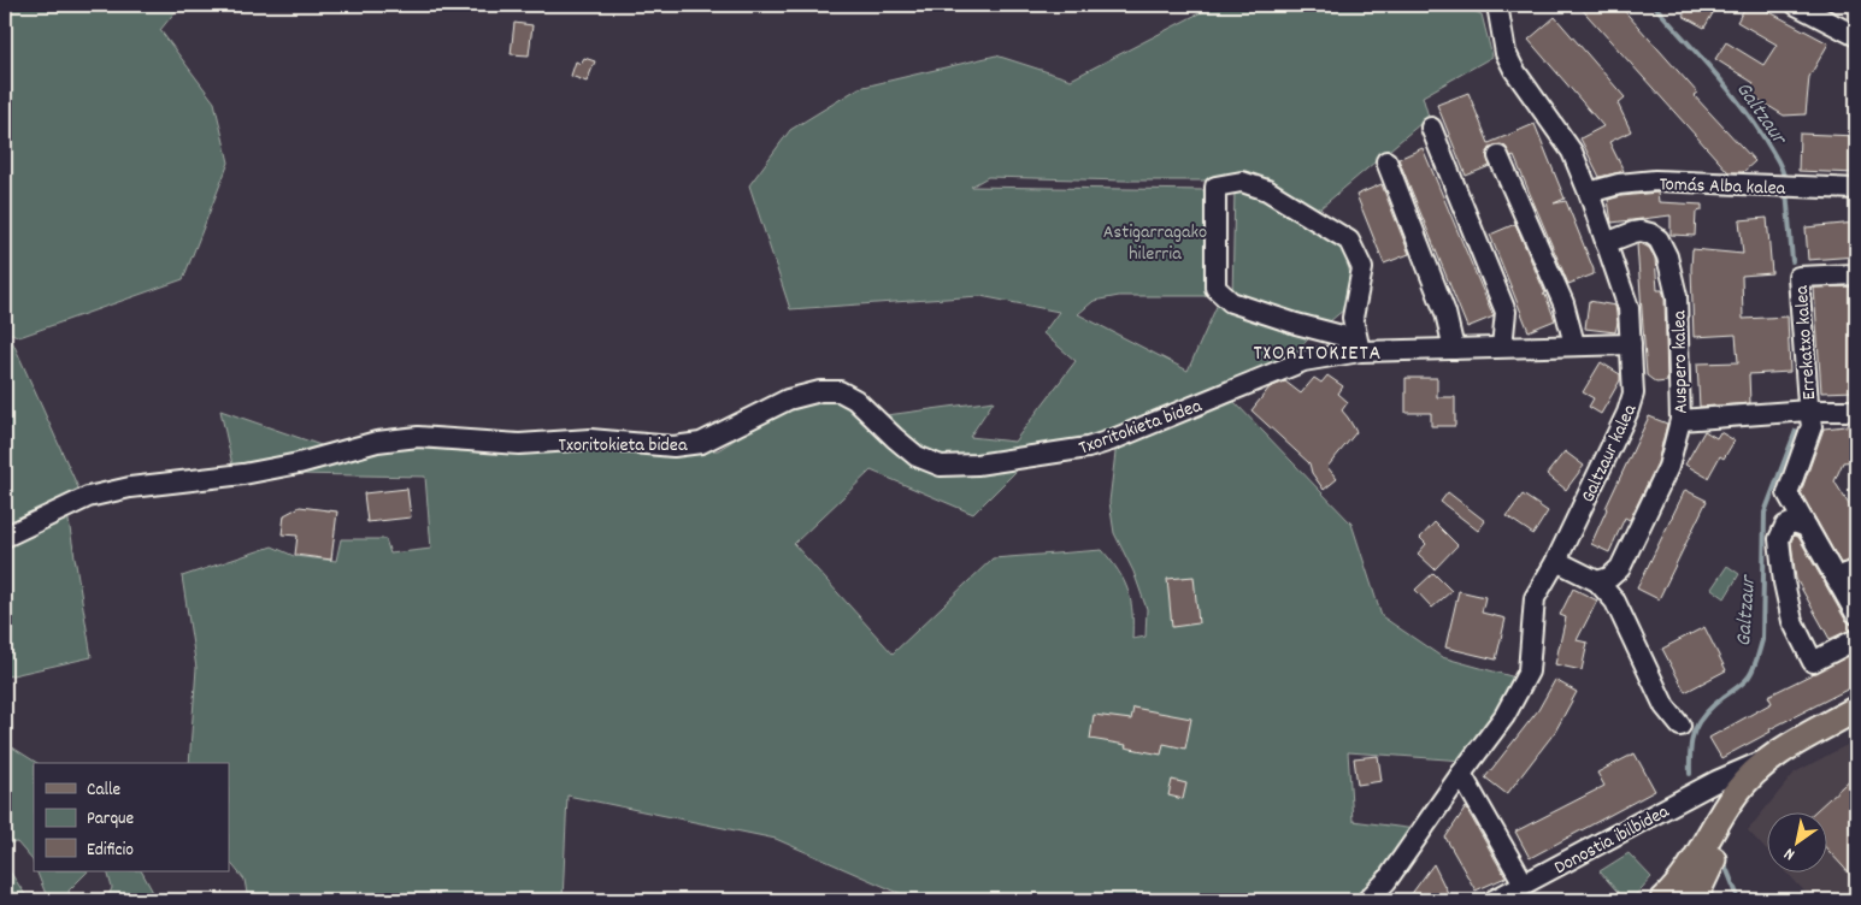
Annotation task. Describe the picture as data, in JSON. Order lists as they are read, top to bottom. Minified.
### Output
{"streets":{"main road":["Donostia ibilbidea"],"street":["Tomás Alba kalea","Errekatxo kalea","Auspero kalea","Txoritokieta bidea","Galtzaur kalea"]},"crossings":[["Tomás Alba kalea","Galtzaur kalea"],["Errekatxo kalea","Auspero kalea"],["Auspero kalea","Galtzaur kalea"],["Txoritokieta bidea","Galtzaur kalea"]],"districts":["TXORITOKIETA"],"water":["Galtzaur"],"parks":["Astigarragako hilerria"],"legend":["Calle","Parque","Edificio"],"north":"bottom left"}
